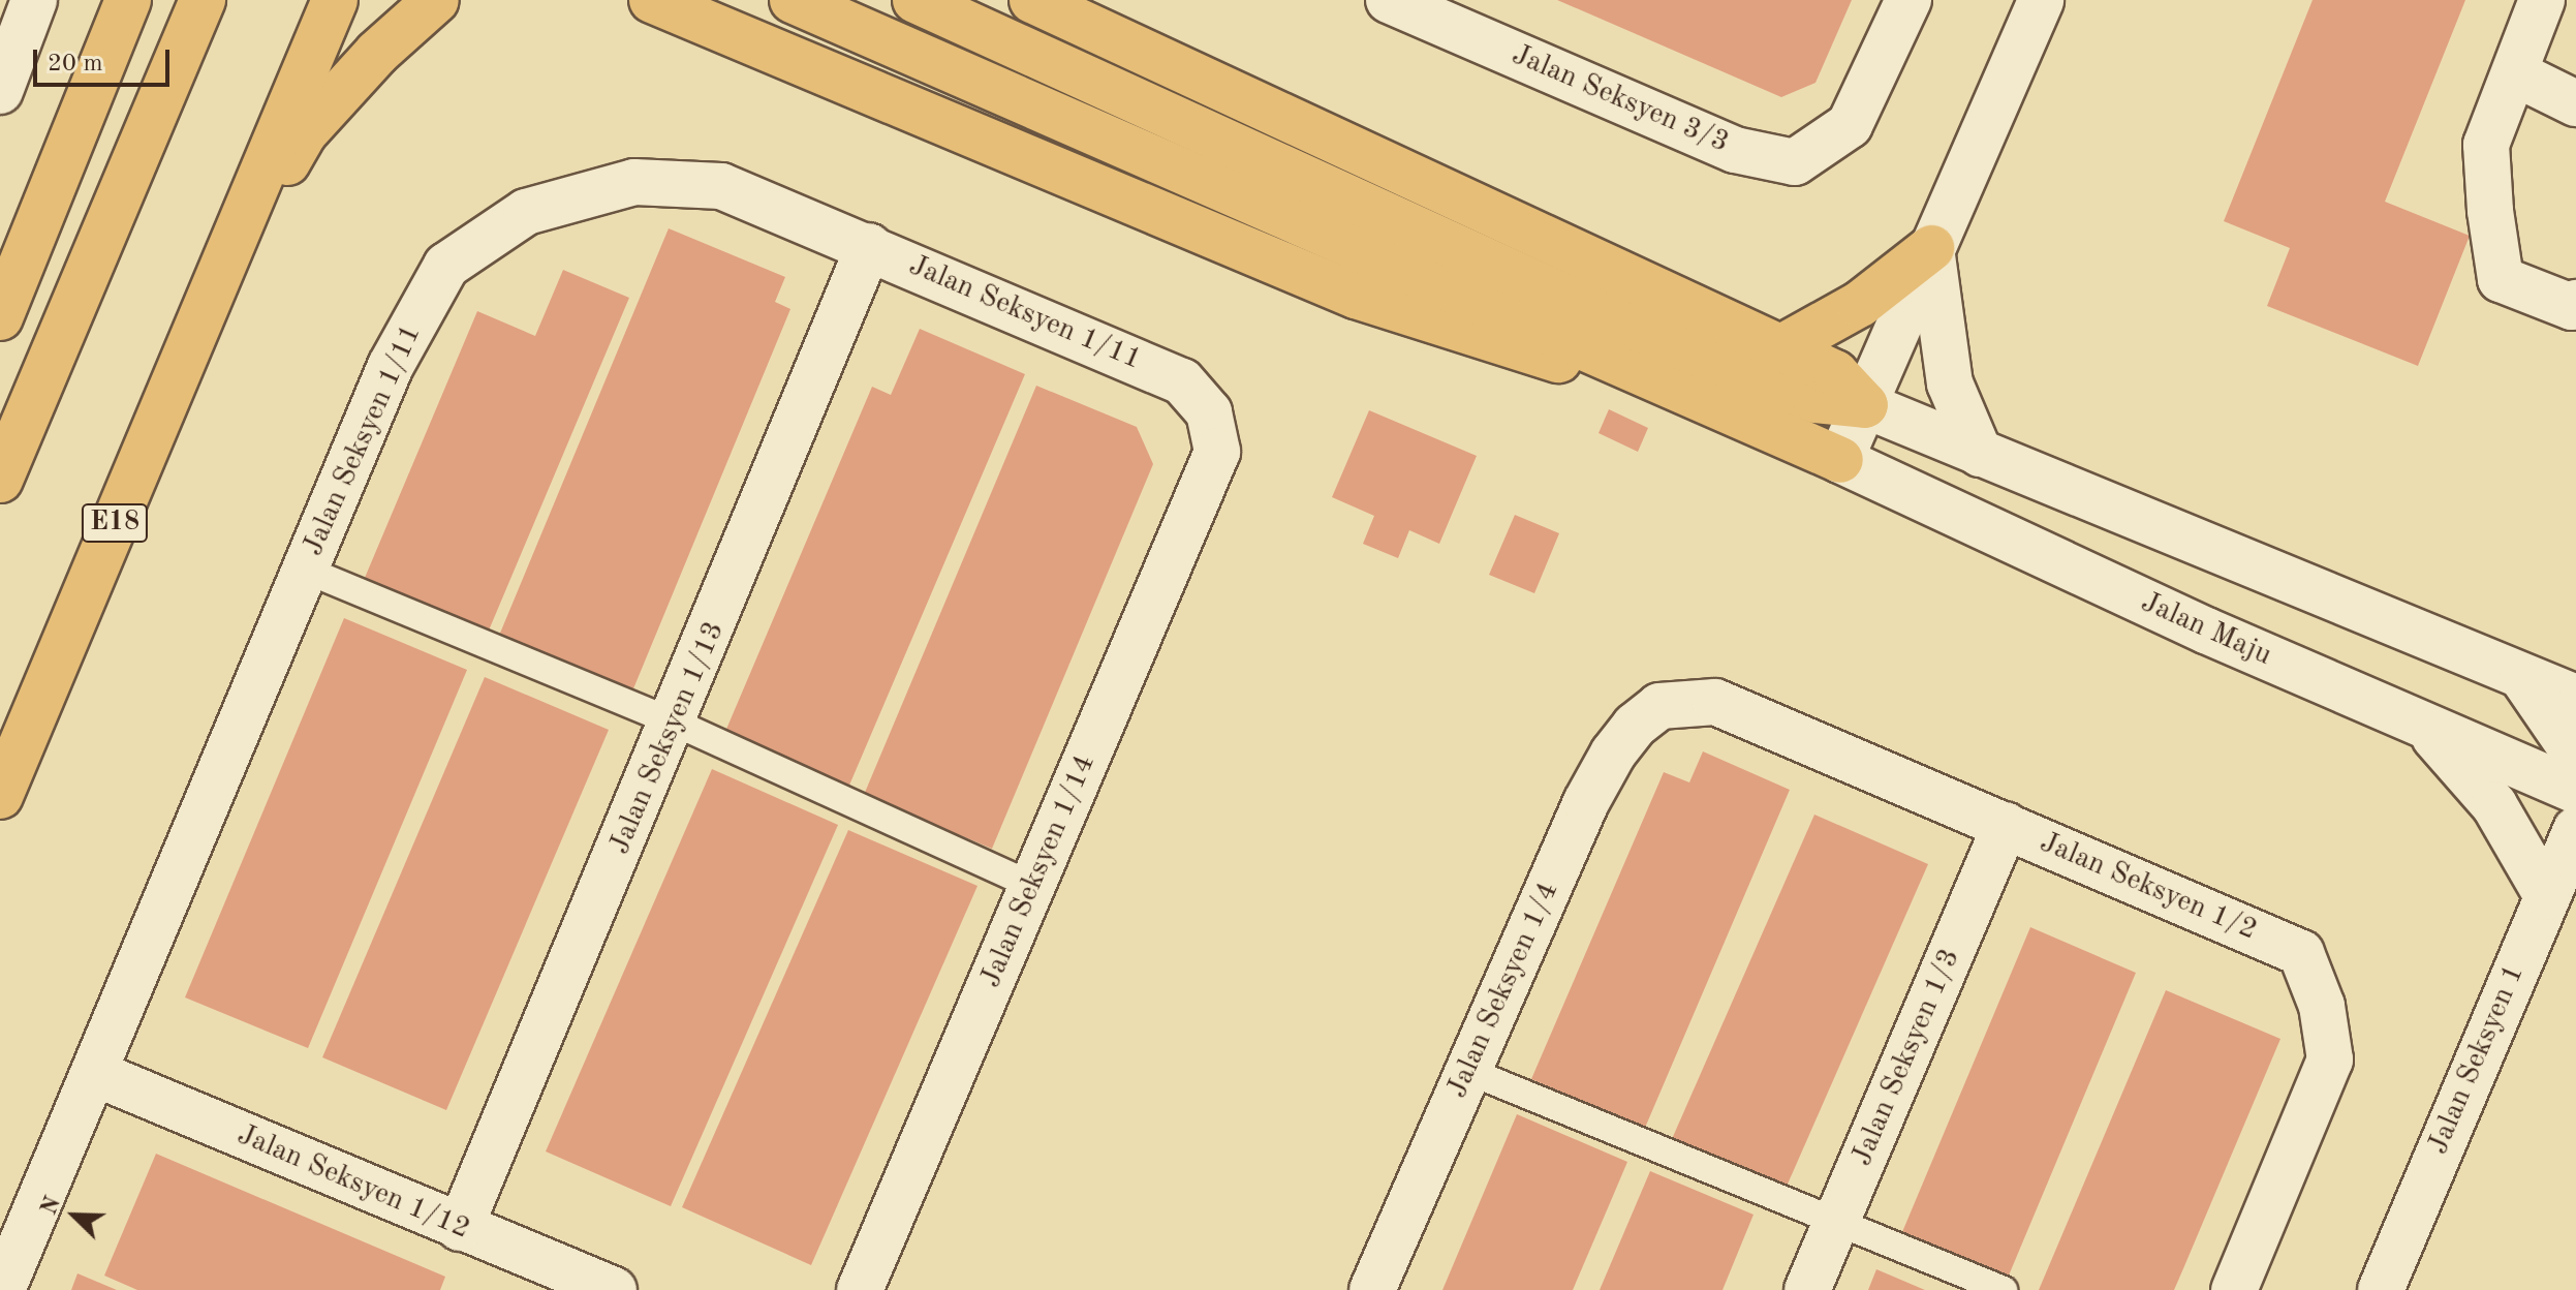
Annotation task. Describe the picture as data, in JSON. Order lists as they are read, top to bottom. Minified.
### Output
{"streets":{"highway":["E18"],"street":["Jalan Seksyen 3/3","Jalan Seksyen 1/11","Jalan Maju","Jalan Seksyen 1/13","Jalan Seksyen 1/14","Jalan Seksyen 1/2","Jalan Seksyen 1/4","Jalan Seksyen 1/3","Jalan Seksyen 1","Jalan Seksyen 1/12"]},"crossings":[["Jalan Seksyen 1/11","Jalan Seksyen 1/13"],["Jalan Seksyen 1/11","Jalan Seksyen 1/14"],["Jalan Seksyen 1/11","Jalan Seksyen 1/12"],["Jalan Seksyen 1/13","Jalan Seksyen 1/12"],["Jalan Seksyen 1/2","Jalan Seksyen 1/4"],["Jalan Seksyen 1/2","Jalan Seksyen 1/3"]],"scale_bar":"20 m","north":"top left"}
